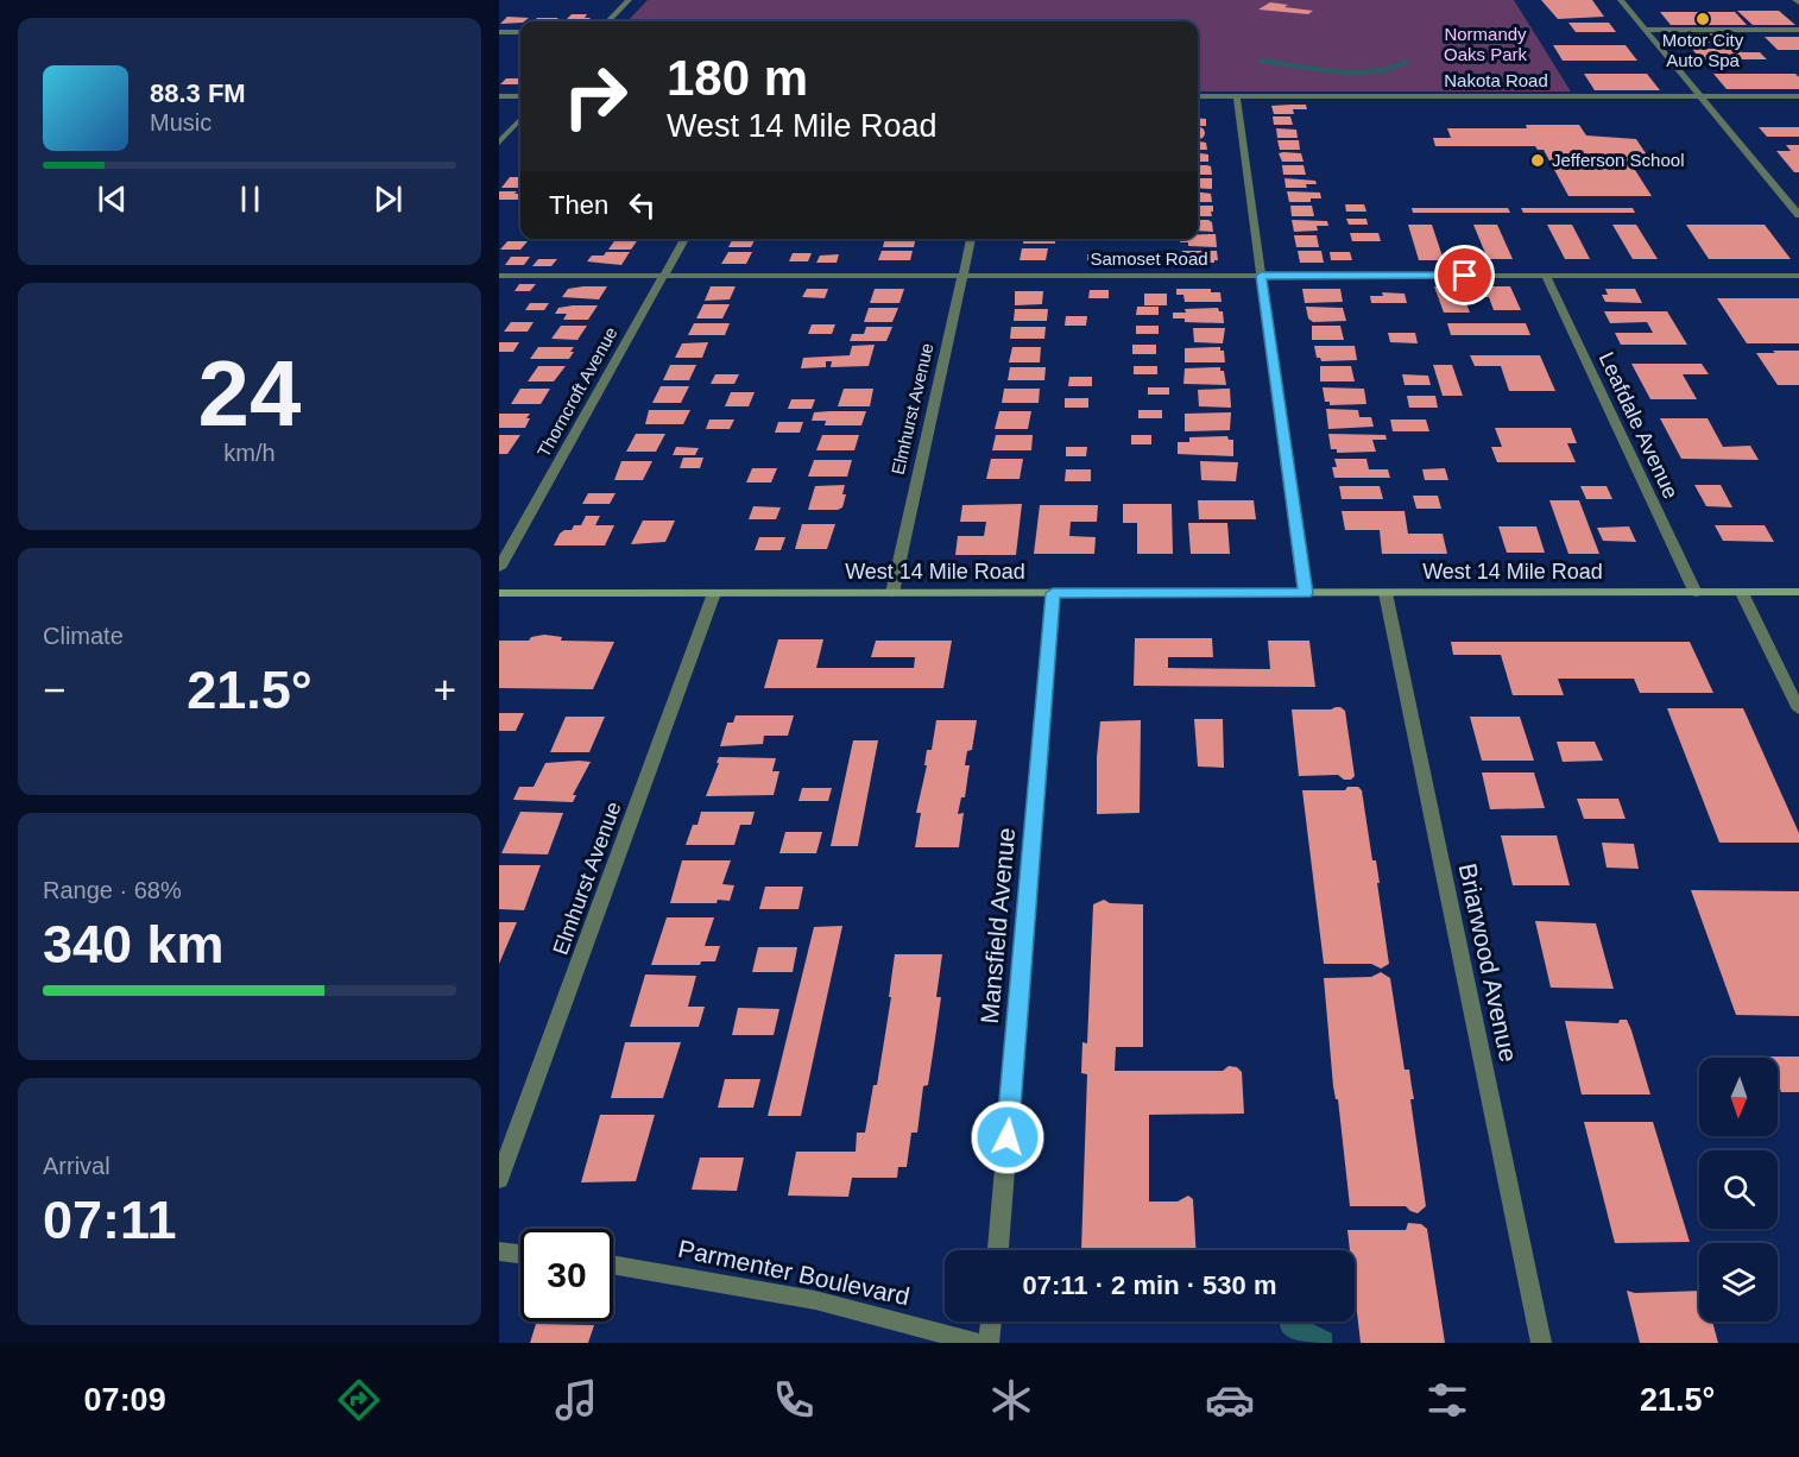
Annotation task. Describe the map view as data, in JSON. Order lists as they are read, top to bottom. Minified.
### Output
{"streets":{"main road":["West 14 Mile Road"],"street":["Nakota Road","Samoset Road","Thorncroft Avenue","Elmhurst Avenue","Leafdale Avenue","Mansfield Avenue","Briarwood Avenue","Parmenter Boulevard"]},"crossings":[["Samoset Road","Thorncroft Avenue"],["Samoset Road","Elmhurst Avenue"],["Samoset Road","Leafdale Avenue"],["Elmhurst Avenue","West 14 Mile Road"],["Leafdale Avenue","West 14 Mile Road"],["West 14 Mile Road","Mansfield Avenue"],["West 14 Mile Road","Briarwood Avenue"]],"parks":["Normandy Oaks Park"],"places":["Motor City Auto Spa","Jefferson School"],"north":"bottom","page":{"turn":["180 m","West 14 Mile Road"],"song":["88.3 FM","Music"],"then":"Then","tile":[["24","km/h"],"Climate",["Range · 68%","340 km"],["Arrival","07:11"]],"heat":["−","21.5°","+"],"limit":"30","trip":"07:11 · 2 min · 530 m","tabs":["07:09","21.5°"]}}
